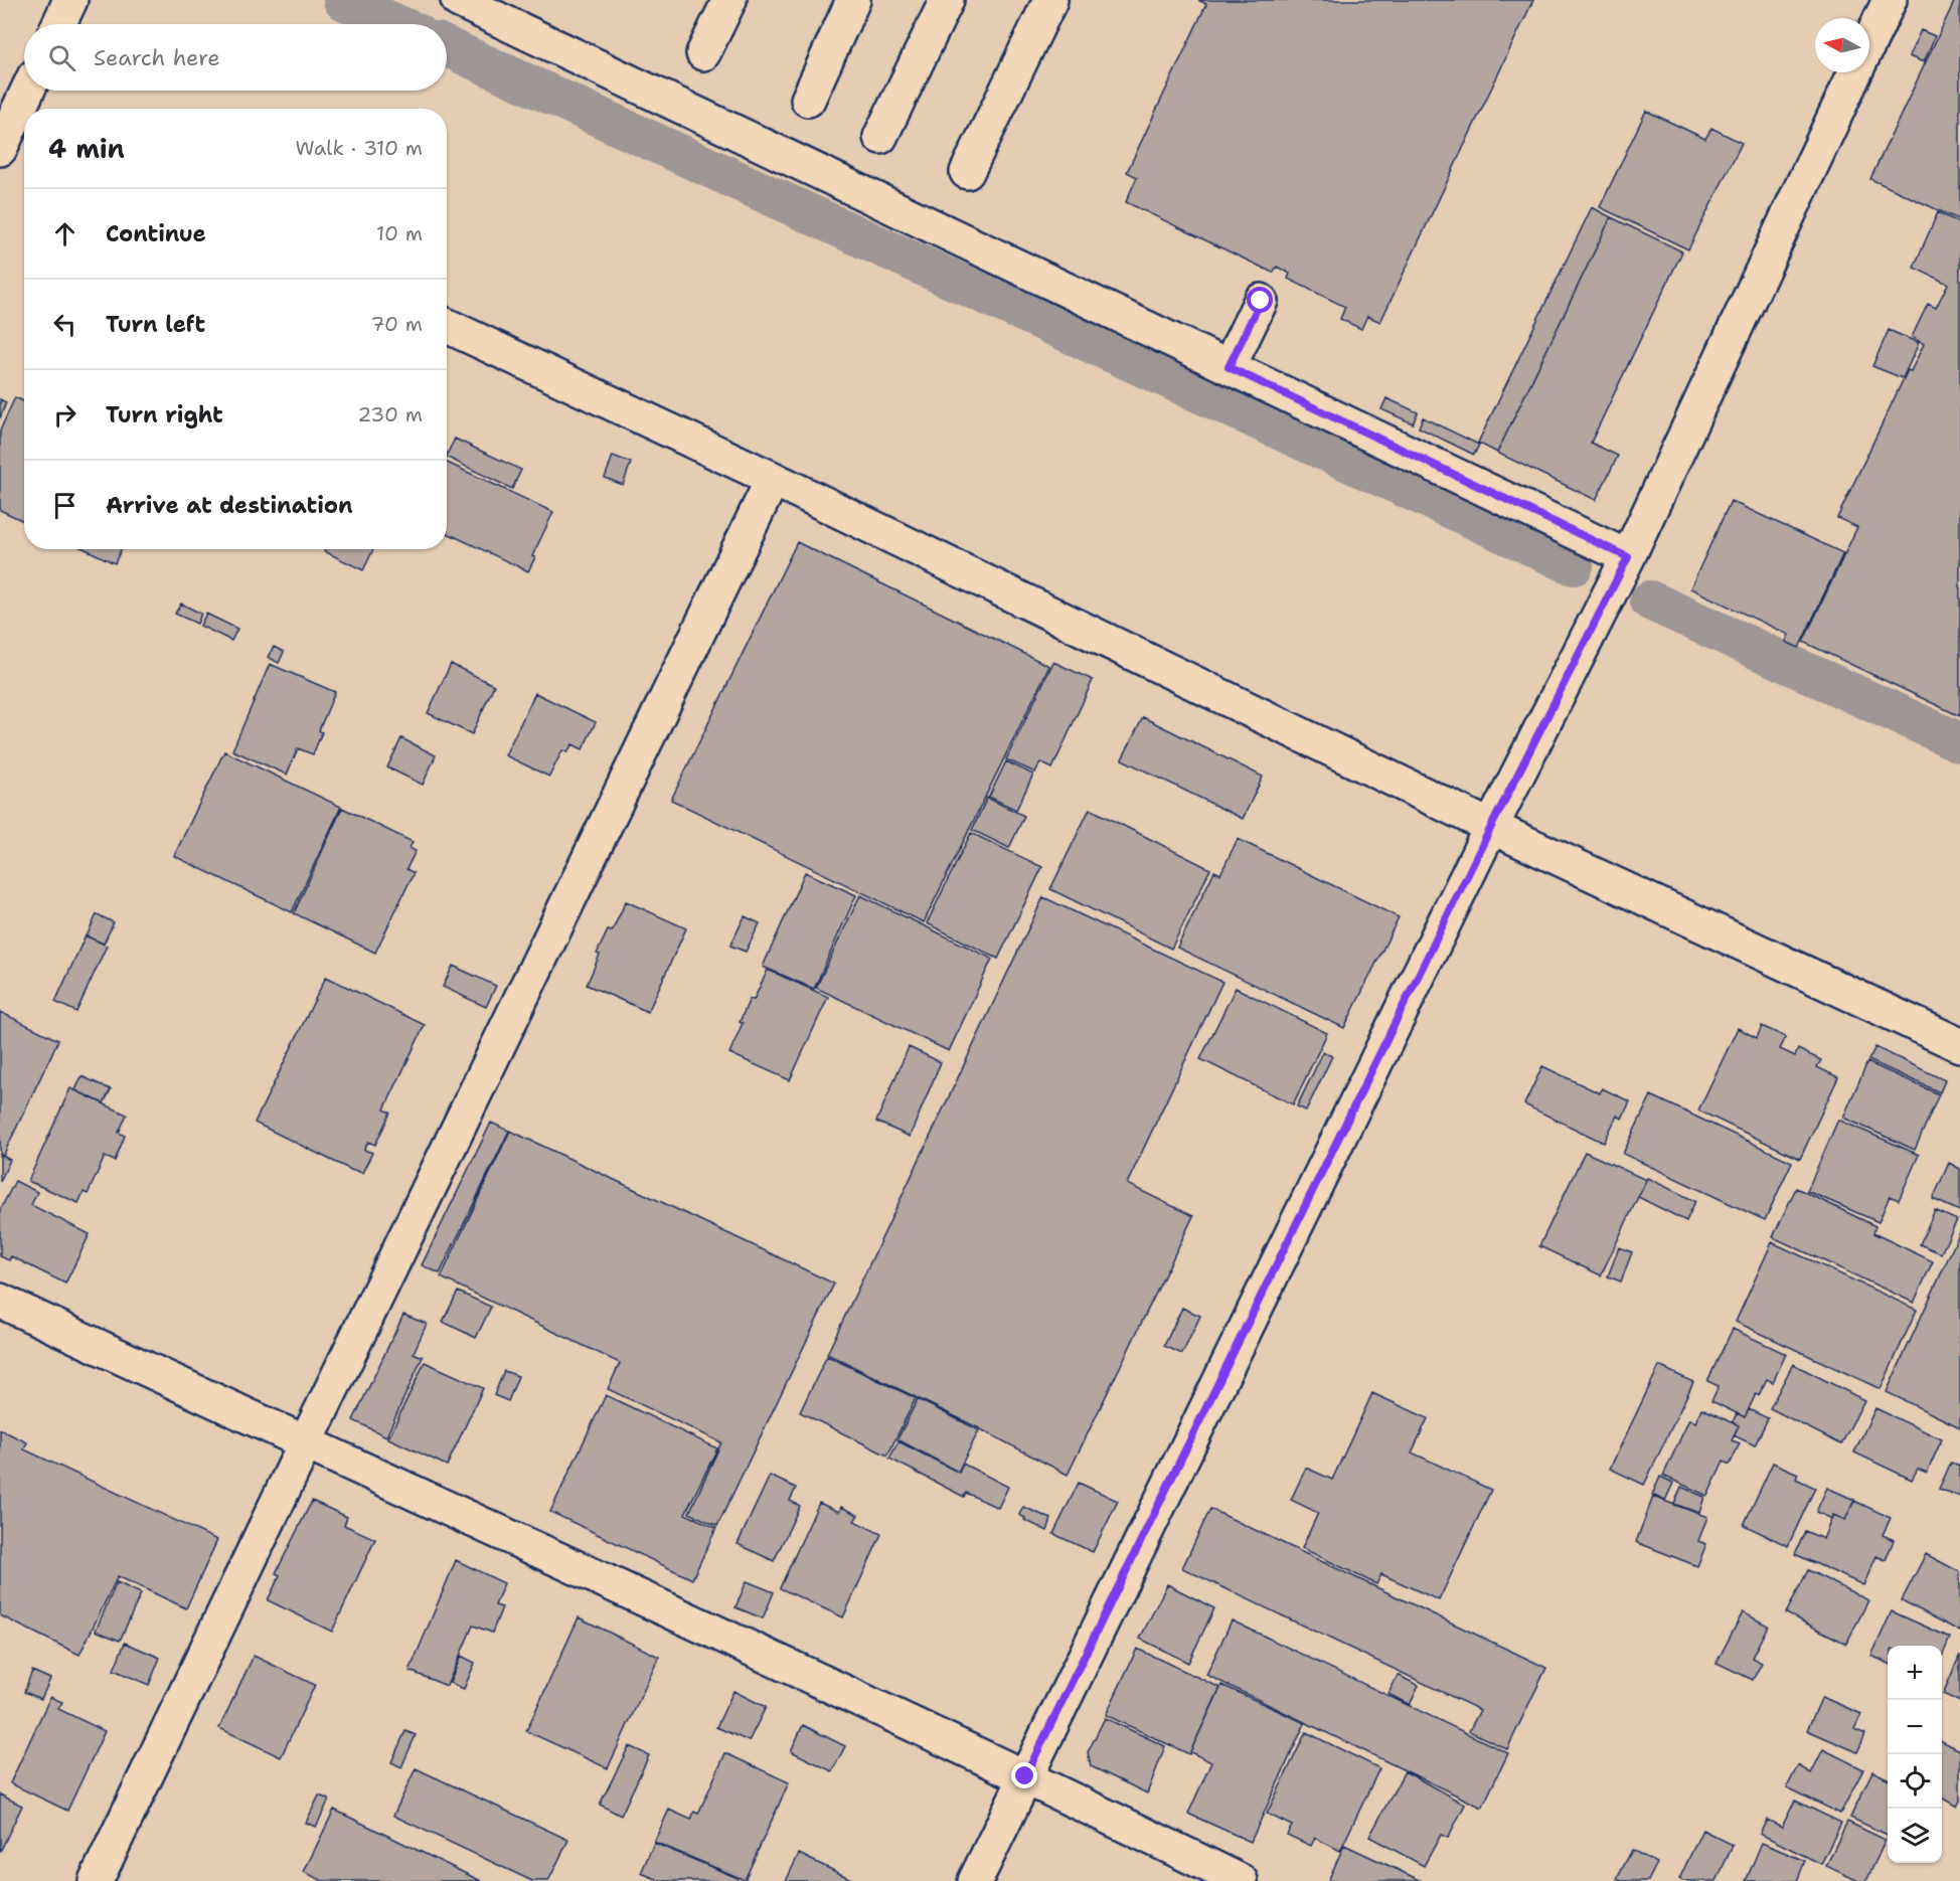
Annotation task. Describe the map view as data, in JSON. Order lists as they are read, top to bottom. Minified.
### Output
{"north":"left","page":{"search":"Search here","heading":["4 min","Walk · 310 m"],"list":[["Continue","10 m"],["Turn left","70 m"],["Turn right","230 m"],"Arrive at destination"],"map_buttons":["+","−"]}}
